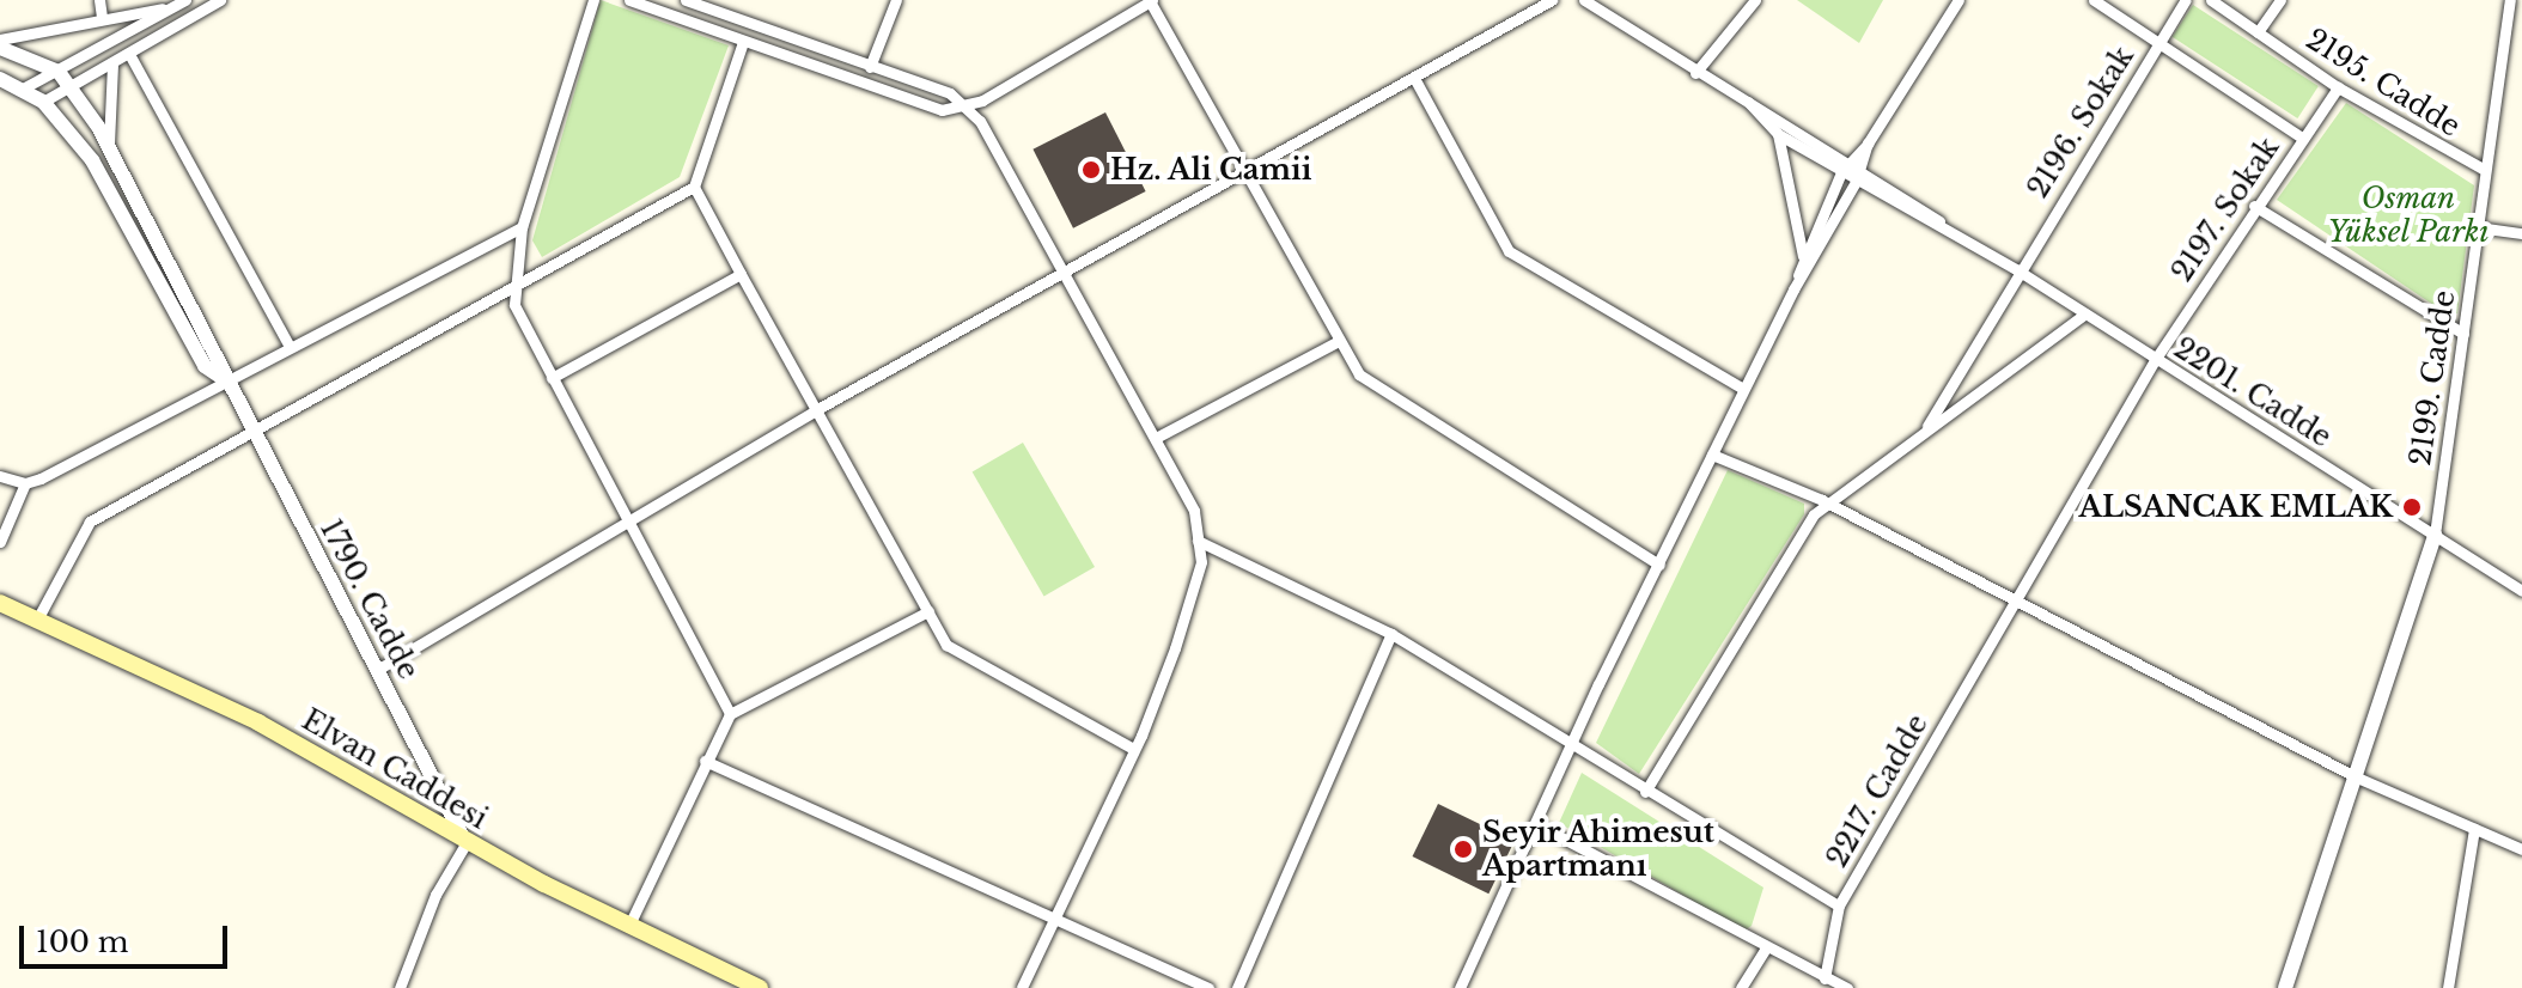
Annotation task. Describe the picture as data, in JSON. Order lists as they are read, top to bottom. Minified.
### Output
{"streets":{"main road":["Elvan Caddesi"],"street":["2195. Cadde","2196. Sokak","2197. Sokak","2199. Cadde","2201. Cadde","1790. Cadde","2217. Cadde"]},"crossings":[["2195. Cadde","2197. Sokak"],["2195. Cadde","2199. Cadde"],["2196. Sokak","2201. Cadde"],["2197. Sokak","2201. Cadde"],["2197. Sokak","2217. Cadde"],["2199. Cadde","2201. Cadde"],["2201. Cadde","2217. Cadde"],["1790. Cadde","Elvan Caddesi"]],"parks":["Osman Yüksel Parkı"],"places":["Hz. Ali Camii","ALSANCAK EMLAK","Seyir Ahimesut Apartmanı"],"scale_bar":"100 m"}
